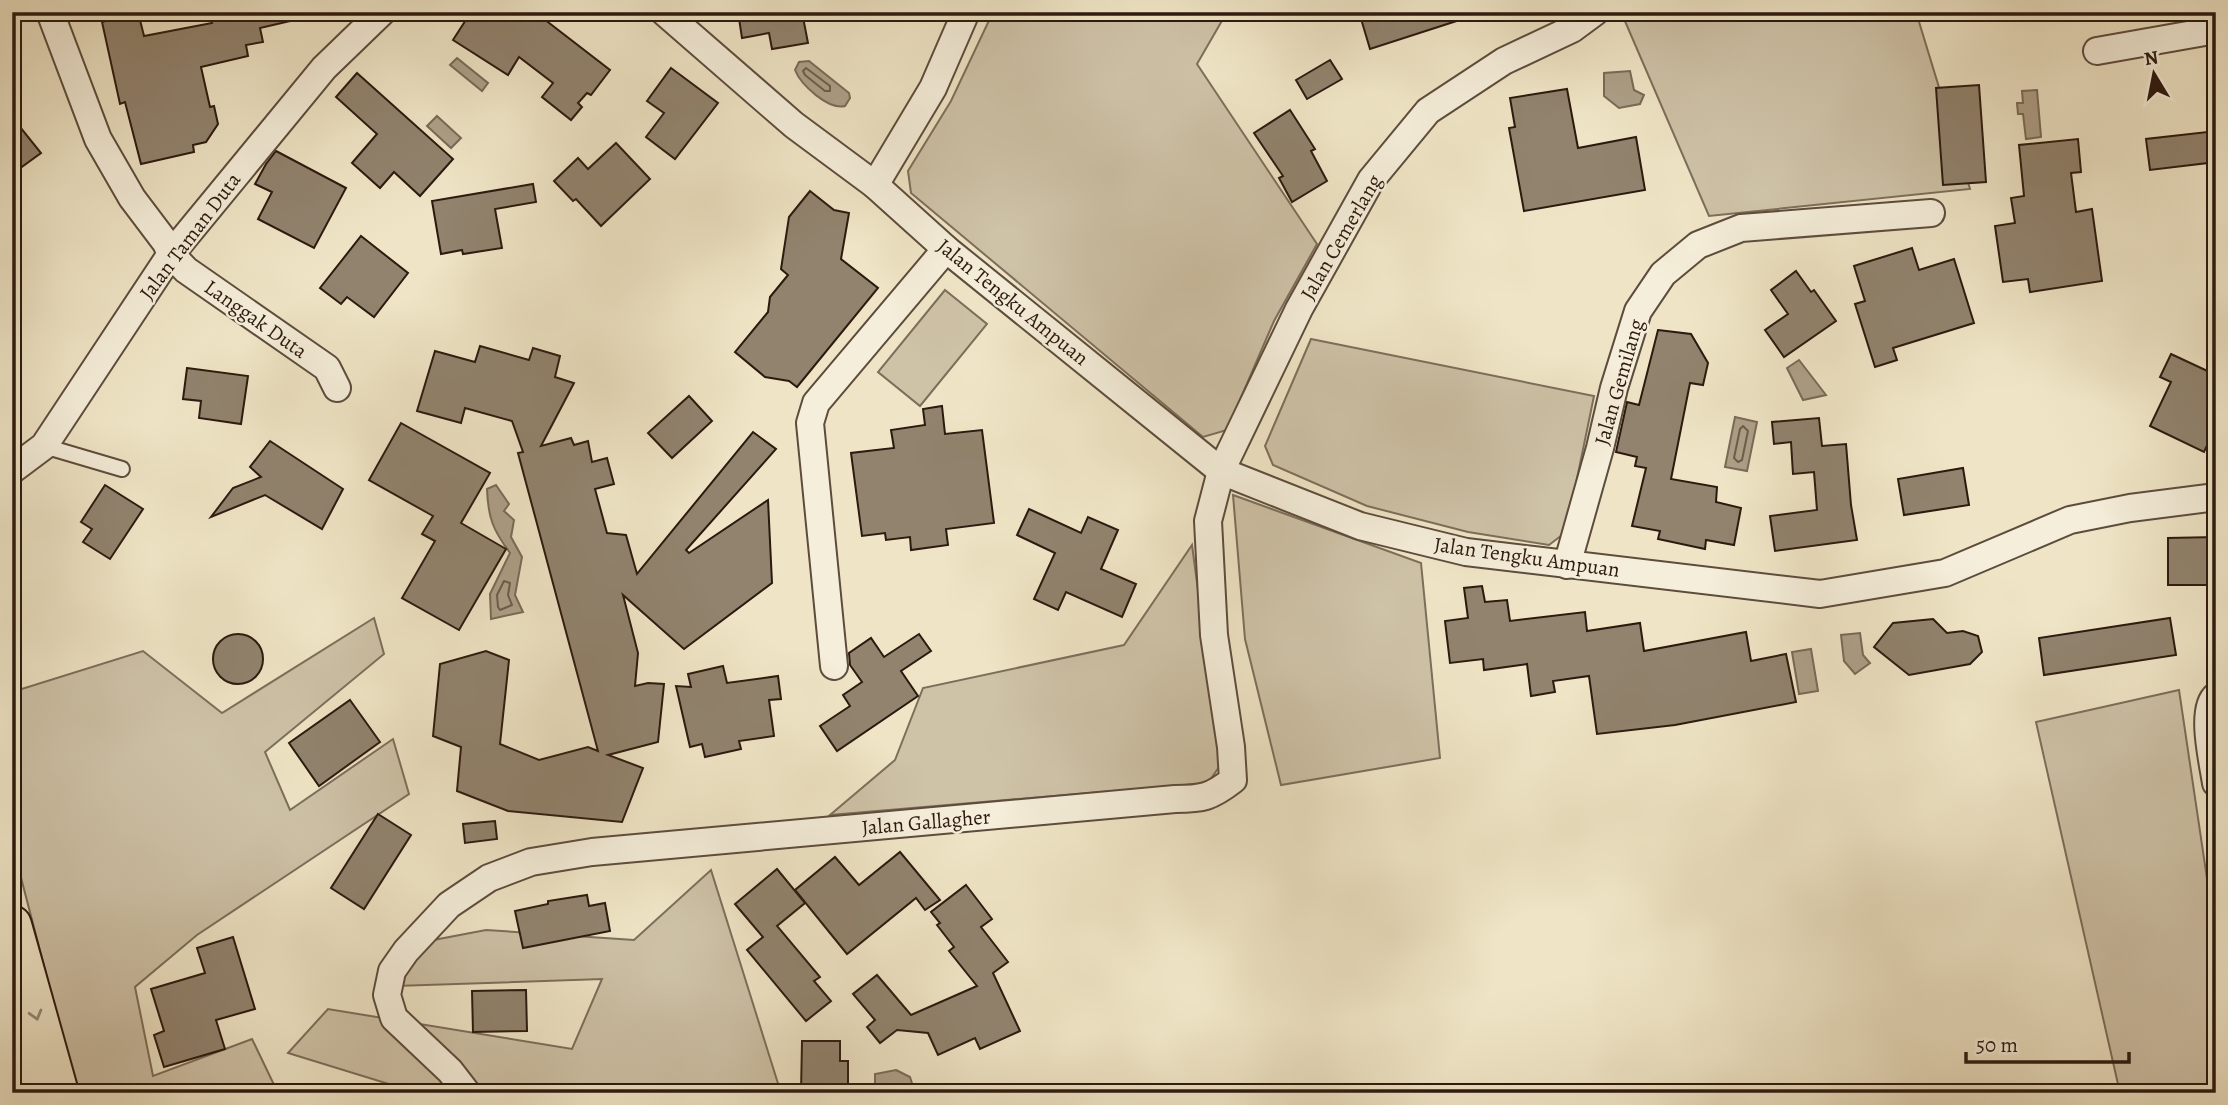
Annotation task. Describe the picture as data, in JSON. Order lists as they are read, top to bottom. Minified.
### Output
{"streets":{"street":["Jalan Taman Duta","Jalan Cemerlang","Jalan Tengku Ampuan","Langgak Duta","Jalan Gemilang","Jalan Gallagher"]},"crossings":[["Jalan Taman Duta","Langgak Duta"],["Jalan Cemerlang","Jalan Tengku Ampuan"],["Jalan Cemerlang","Jalan Gallagher"],["Jalan Tengku Ampuan","Jalan Gemilang"],["Jalan Tengku Ampuan","Jalan Gallagher"]],"scale_bar":"50 m","north":"top"}
